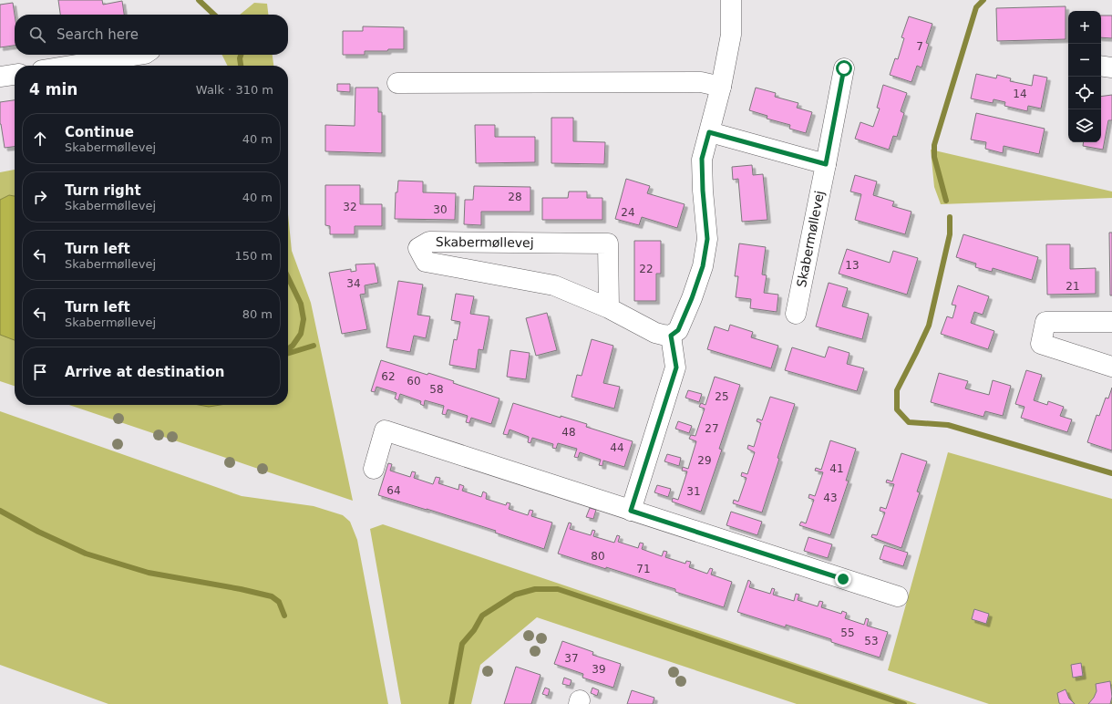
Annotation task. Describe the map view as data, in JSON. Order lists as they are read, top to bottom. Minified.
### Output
{"streets":{"street":["Skabermøllevej"]},"house_numbers":["7","14","28","32","30","24","13","22","34","21","62","60","58","25","27","48","44","29","41","64","31","43","80","71","55","53","37","39"],"page":{"map_buttons":["+","−"],"search":"Search here","heading":["4 min","Walk · 310 m"],"list":[["Continue","Skabermøllevej","40 m"],["Turn right","Skabermøllevej","40 m"],["Turn left","Skabermøllevej","150 m"],["Turn left","Skabermøllevej","80 m"],"Arrive at destination"]}}
